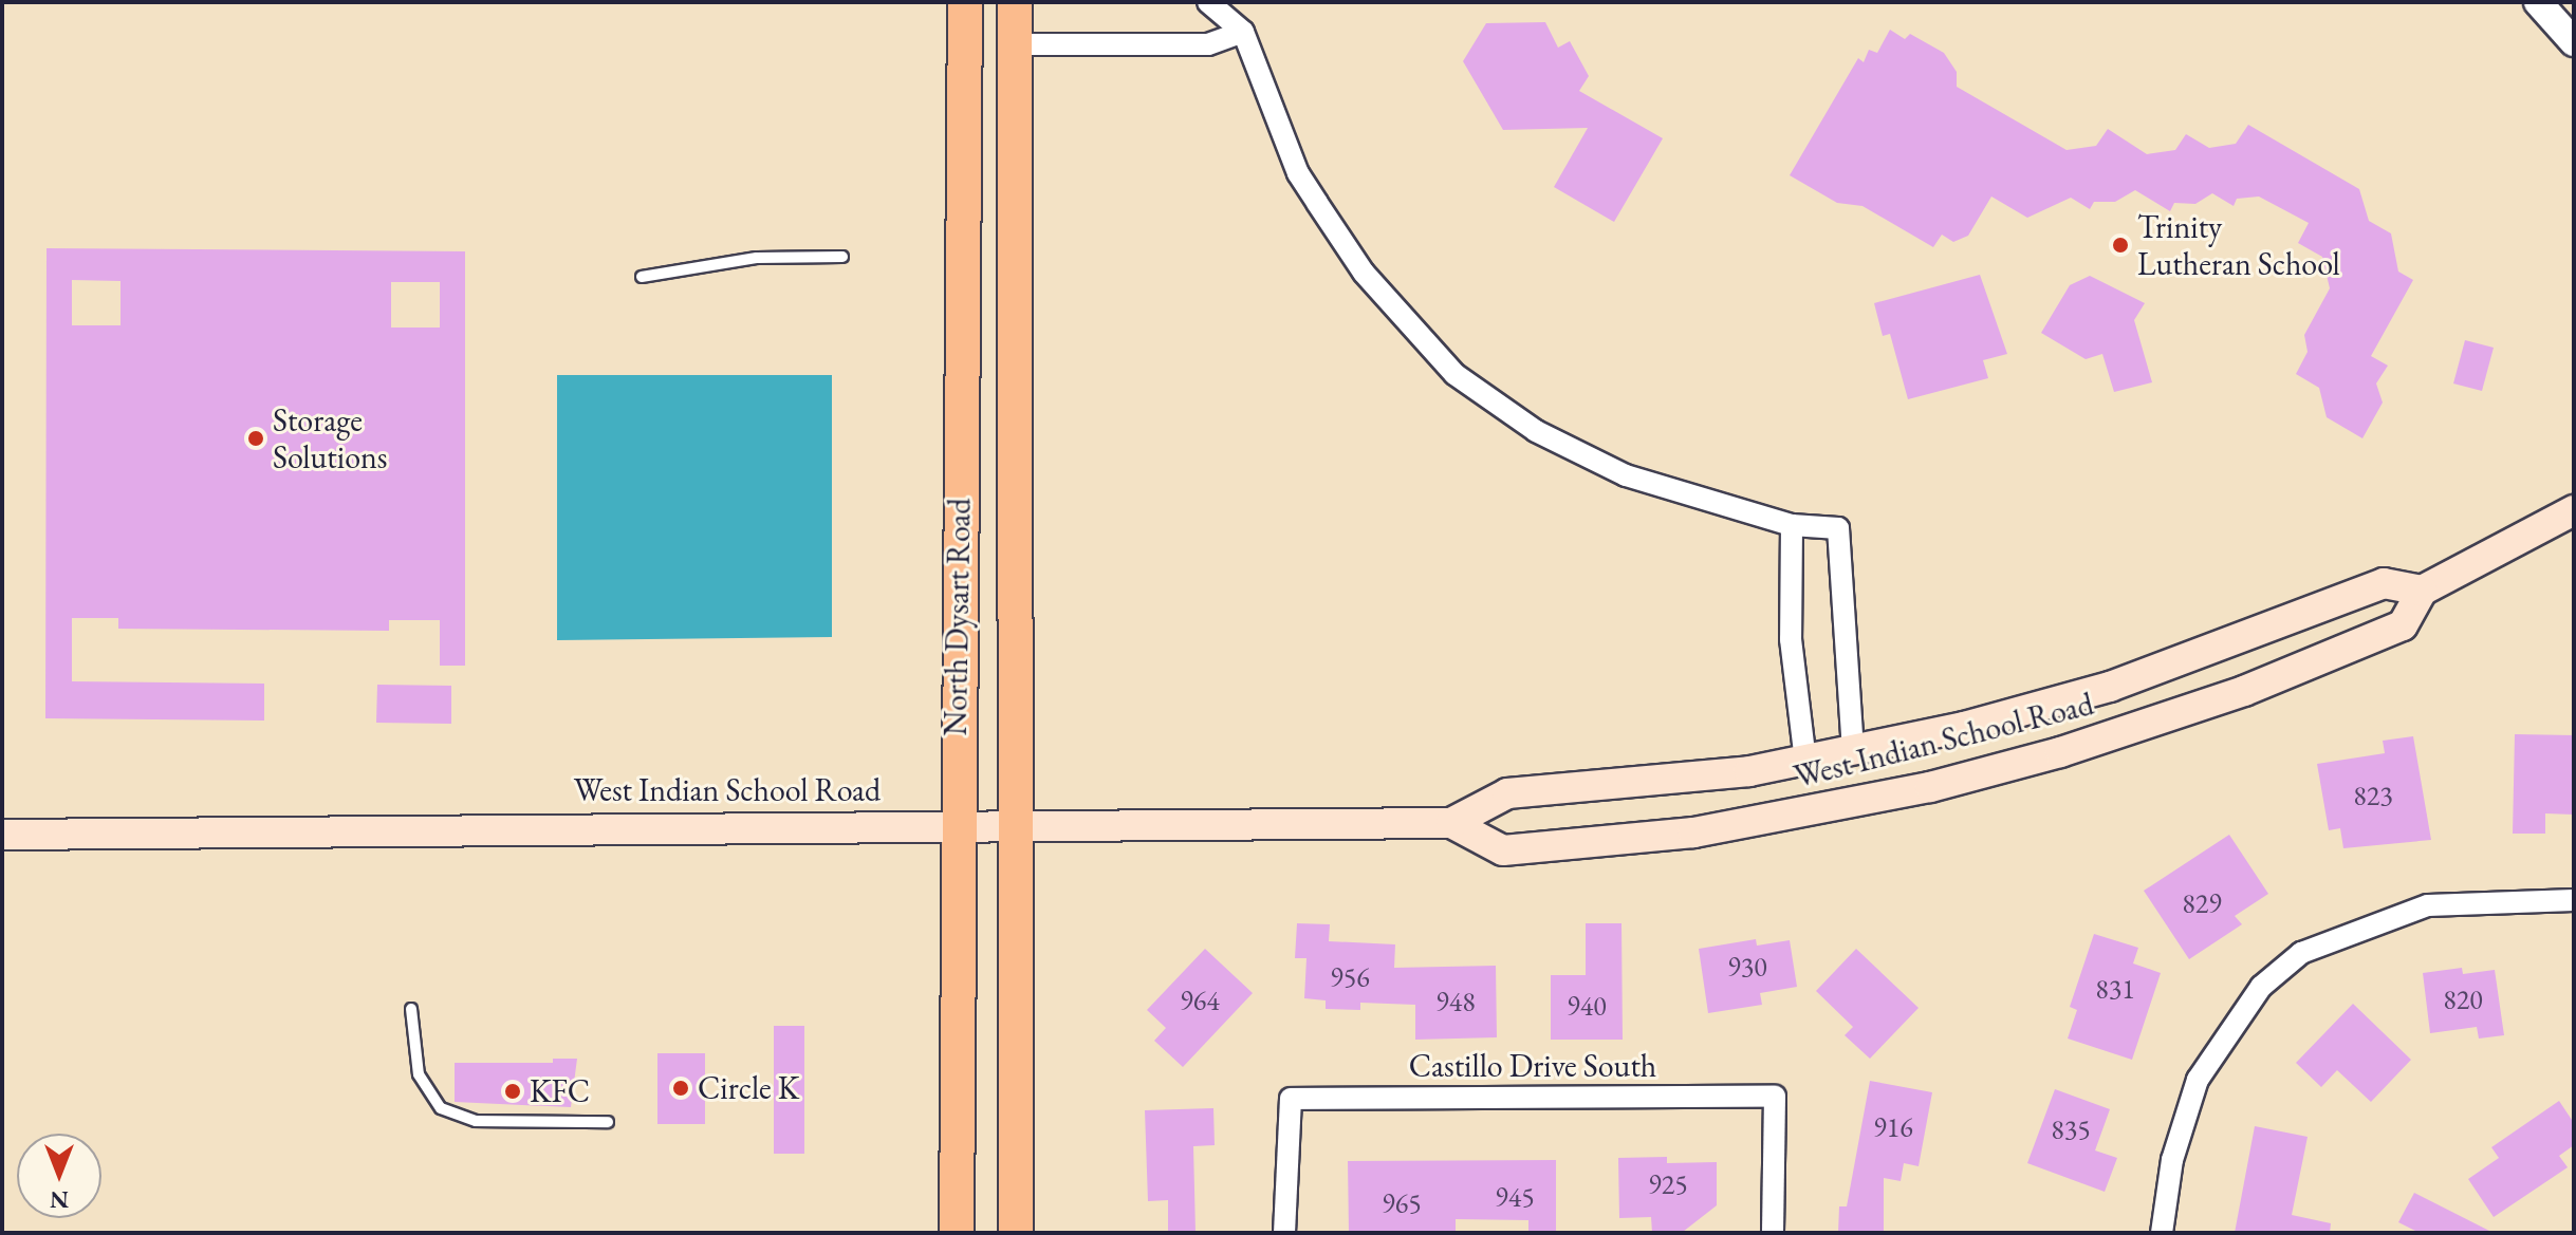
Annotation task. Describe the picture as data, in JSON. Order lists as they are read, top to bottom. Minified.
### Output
{"streets":{"main road":["North Dysart Road","West Indian School Road"],"street":["Castillo Drive South"]},"crossings":[["North Dysart Road","West Indian School Road"]],"places":["Trinity Lutheran School","Storage Solutions","Circle K","KFC"],"house_numbers":["823","829","930","956","831","820","964","948","940","916","835","925","945","965"],"north":"bottom"}
